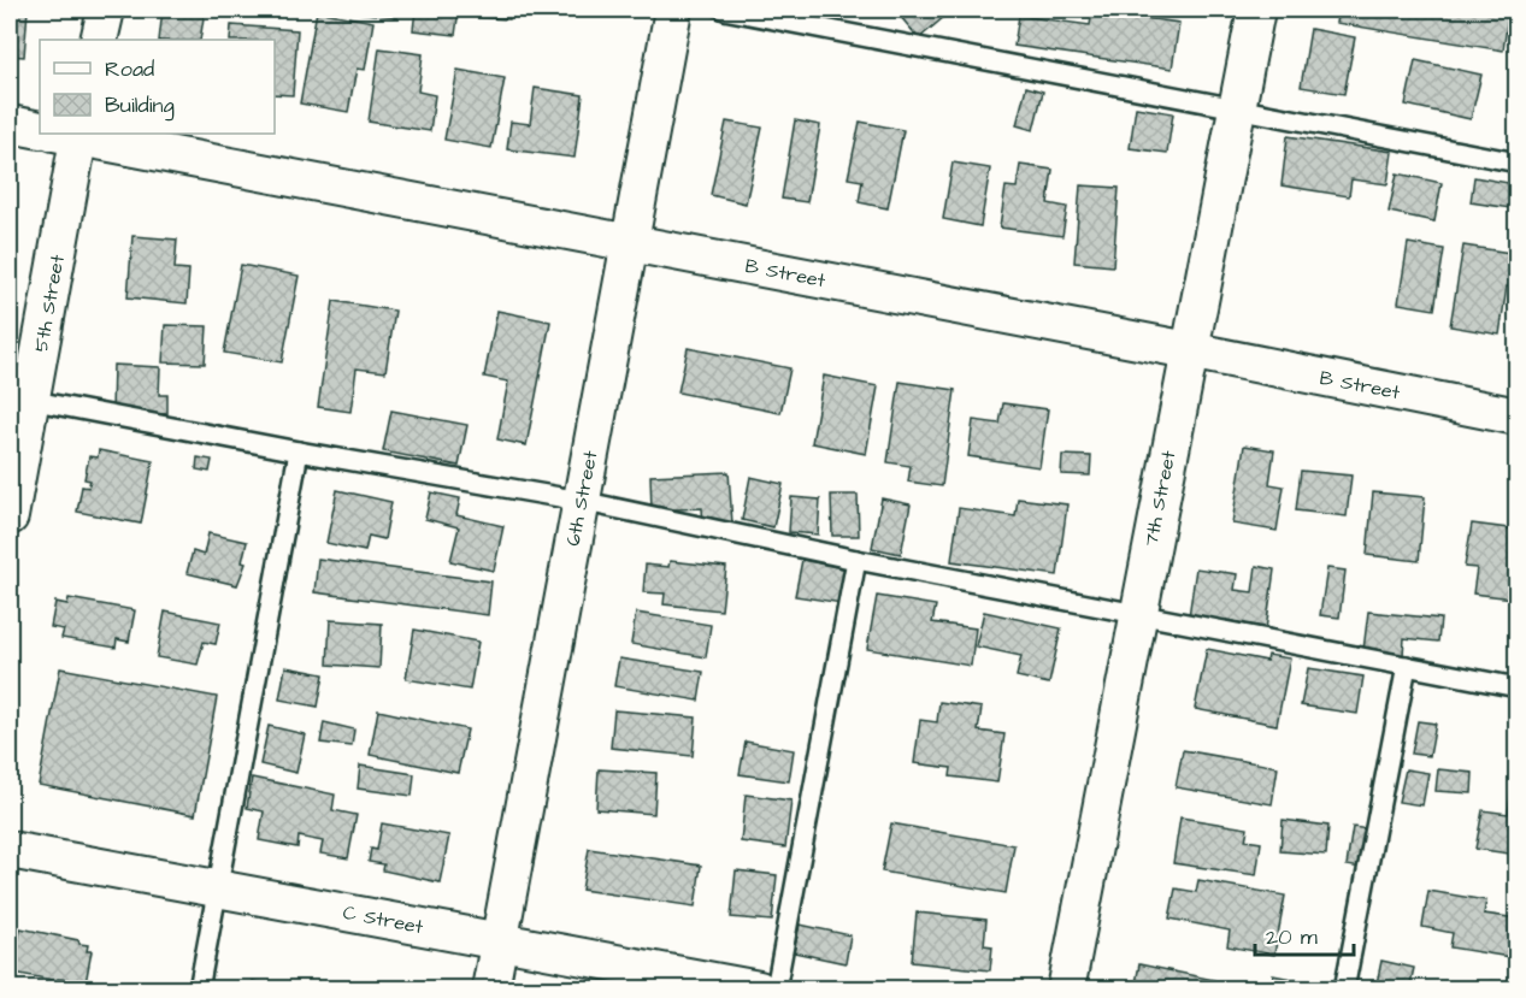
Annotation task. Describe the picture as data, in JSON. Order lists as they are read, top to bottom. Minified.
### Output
{"streets":{"street":["B Street","5th Street","6th Street","7th Street","C Street"]},"crossings":[["B Street","5th Street"],["B Street","6th Street"],["B Street","7th Street"],["6th Street","C Street"]],"legend":["Road","Building"],"scale_bar":"20 m"}
